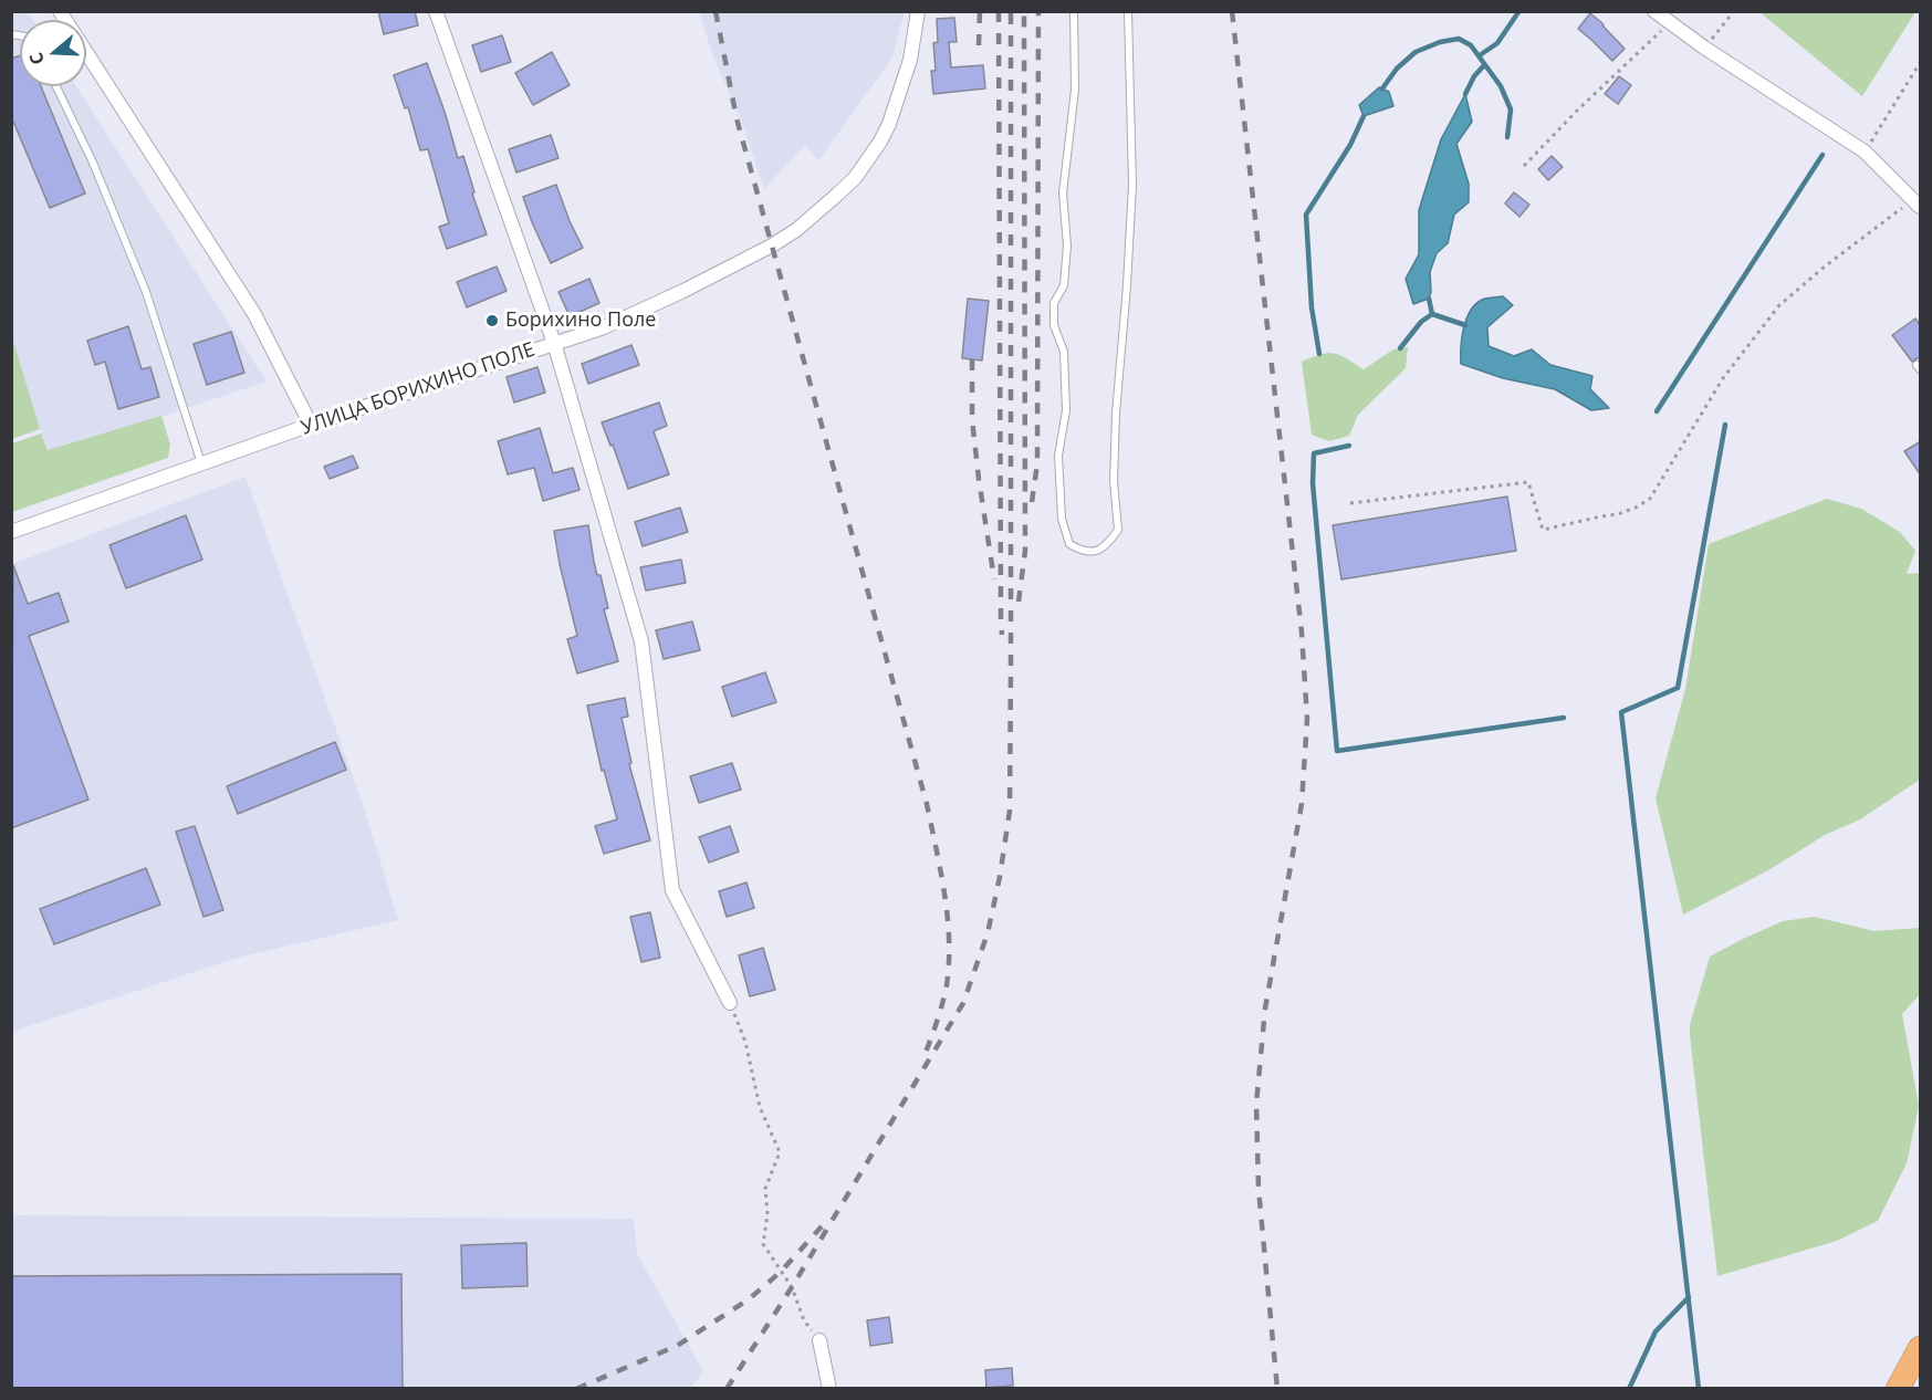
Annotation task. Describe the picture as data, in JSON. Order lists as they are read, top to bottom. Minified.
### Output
{"streets":{"street":["УЛИЦА БОРИХИНО ПОЛЕ"]},"places":["Борихино Поле"],"north":"left"}
